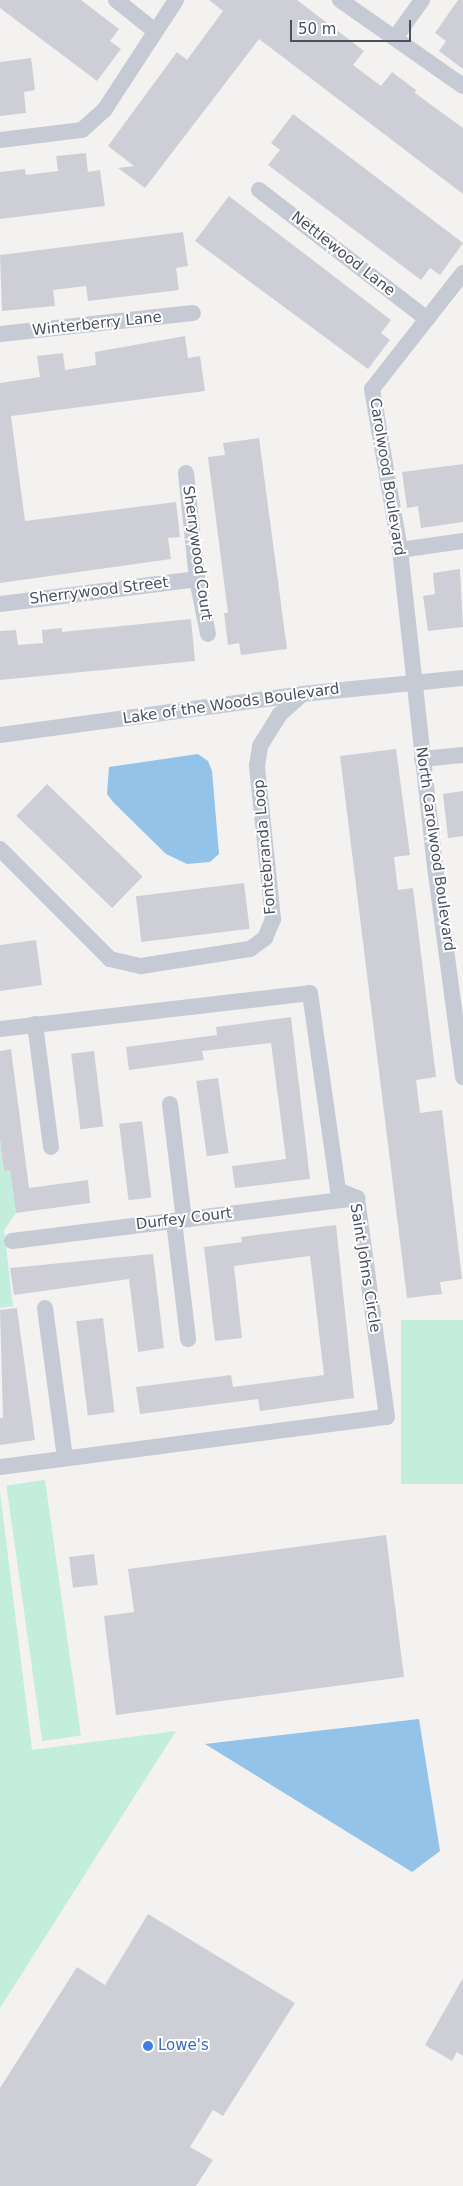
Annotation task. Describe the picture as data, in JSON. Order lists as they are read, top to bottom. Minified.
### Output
{"streets":{"street":["Nettlewood Lane","Winterberry Lane","Carolwood Boulevard","Sherrywood Court","Sherrywood Street","Lake of the Woods Boulevard","Fontebranda Loop","North Carolwood Boulevard","Durfey Court","Saint Johns Circle"]},"crossings":[["Nettlewood Lane","Carolwood Boulevard"],["Carolwood Boulevard","Lake of the Woods Boulevard"],["Carolwood Boulevard","North Carolwood Boulevard"],["Sherrywood Court","Sherrywood Street"],["Lake of the Woods Boulevard","Fontebranda Loop"],["Lake of the Woods Boulevard","North Carolwood Boulevard"],["Durfey Court","Saint Johns Circle"]],"places":["Lowe's"],"scale_bar":"50 m"}
